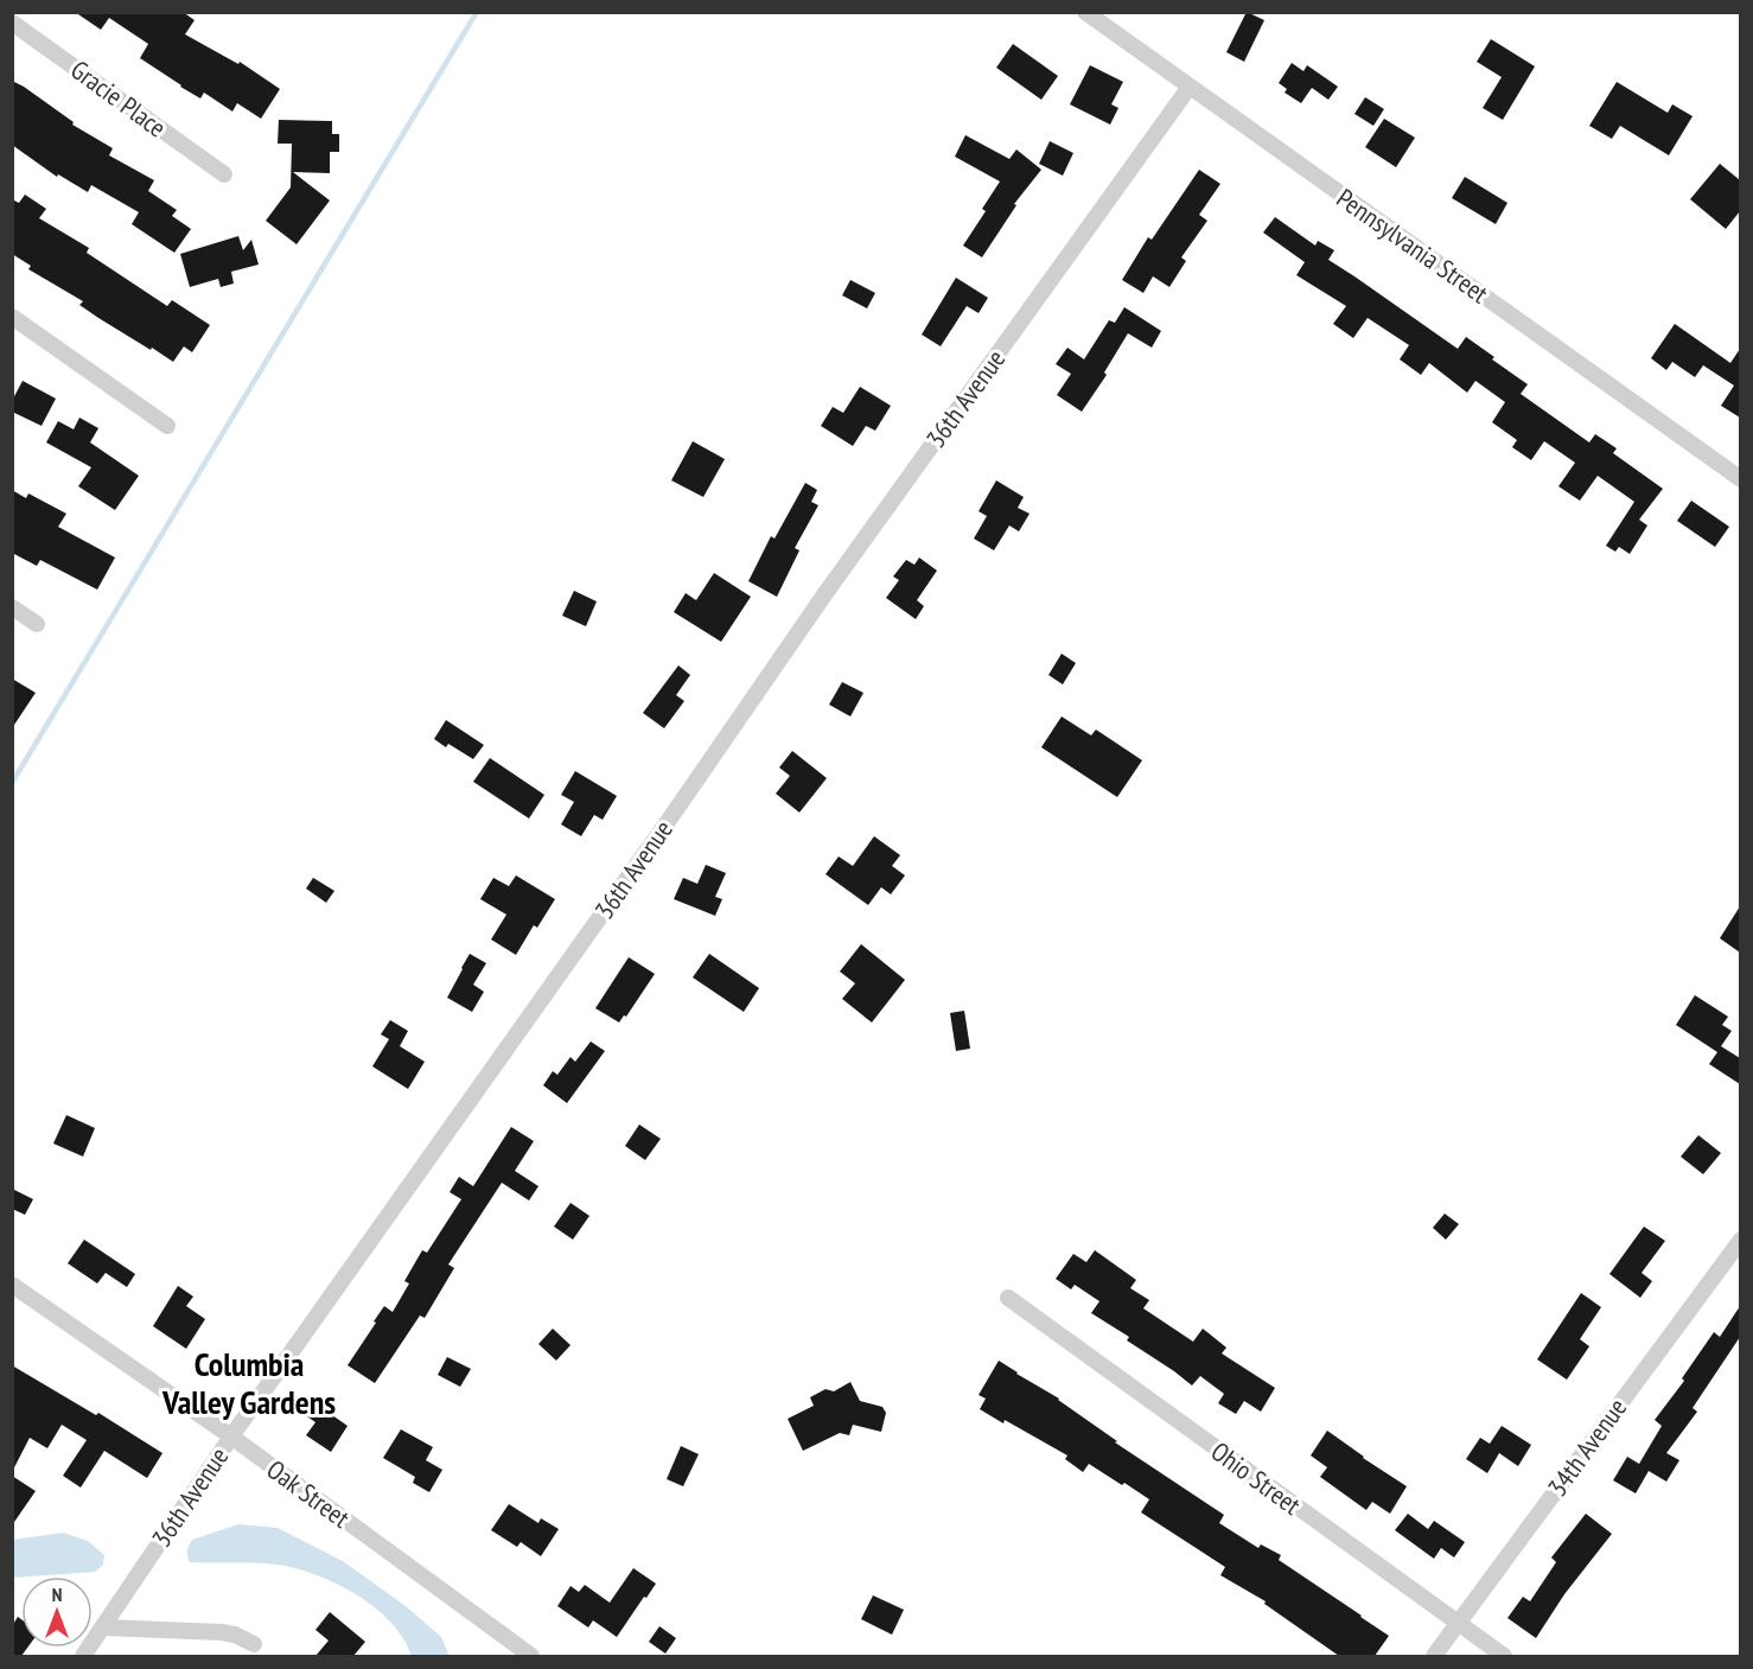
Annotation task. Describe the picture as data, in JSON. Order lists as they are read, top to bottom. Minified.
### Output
{"streets":{"street":["Gracie Place","Pennsylvania Street","36th Avenue","34th Avenue","Ohio Street","Oak Street"]},"crossings":[["Pennsylvania Street","36th Avenue"],["36th Avenue","Oak Street"],["34th Avenue","Ohio Street"]],"districts":["Columbia Valley Gardens"],"north":"top"}
